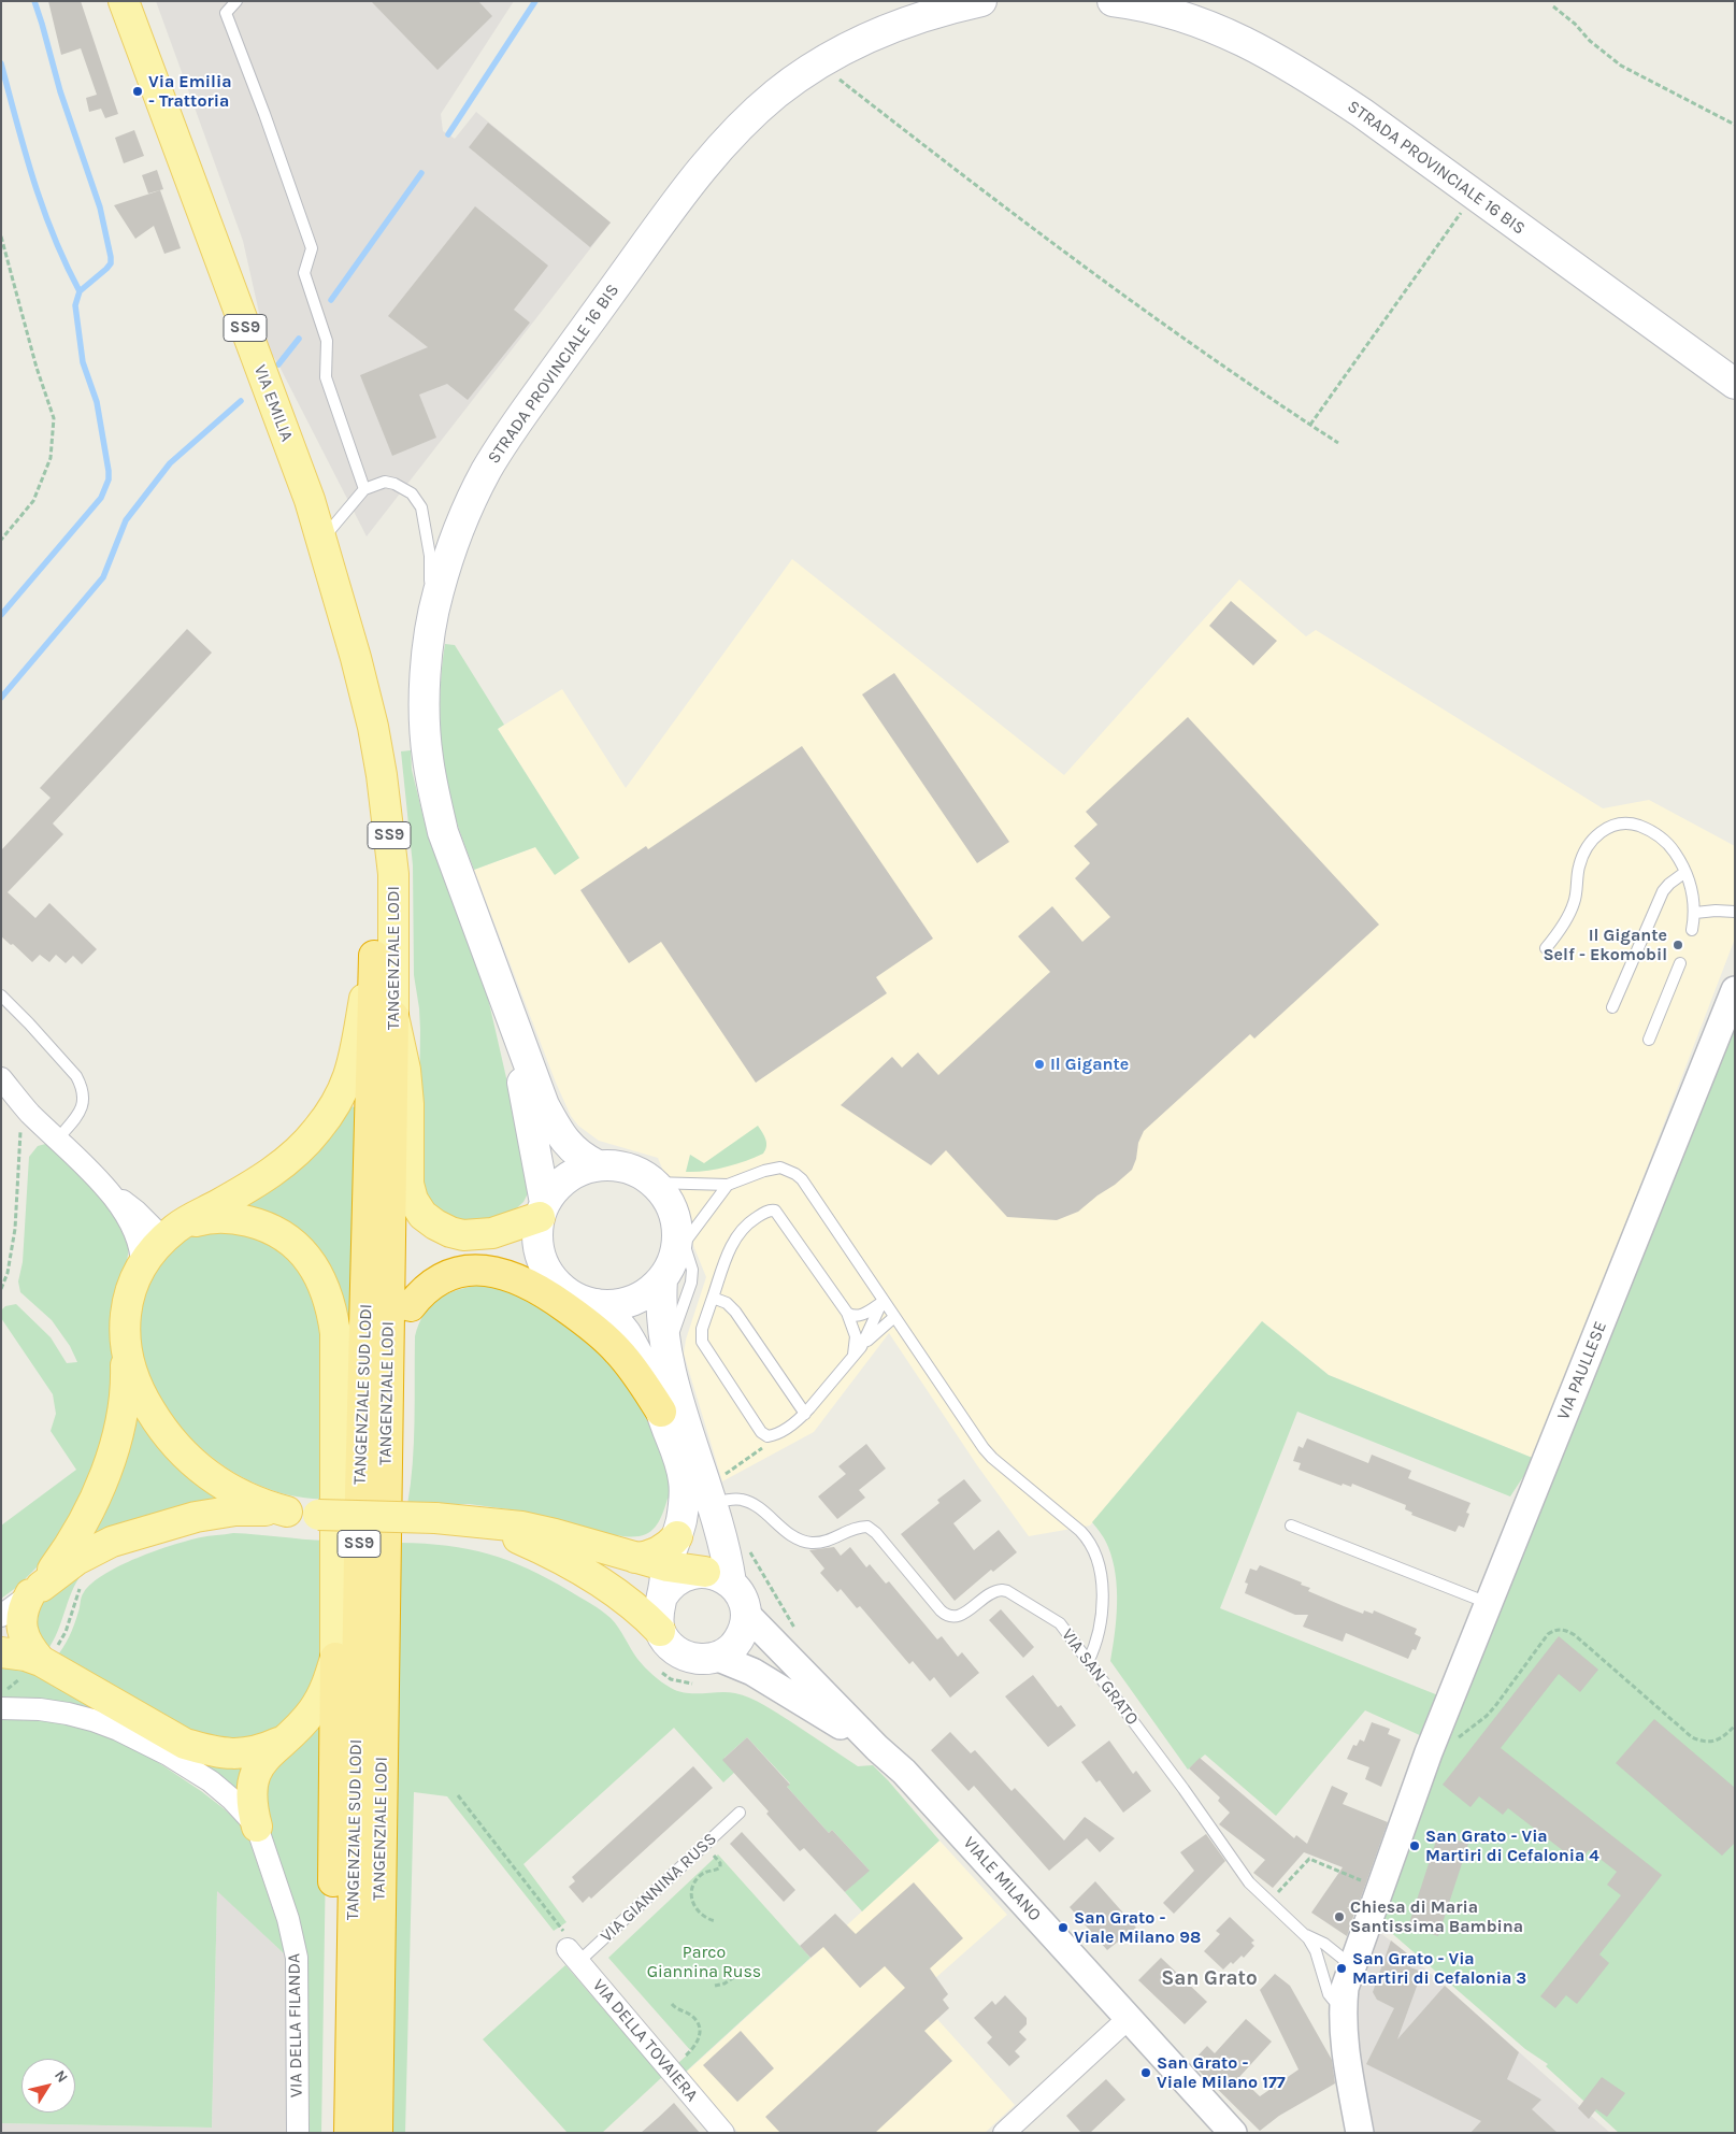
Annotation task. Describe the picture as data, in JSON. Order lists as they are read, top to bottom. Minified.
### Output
{"streets":{"highway":["SS9","TANGENZIALE LODI","TANGENZIALE SUD LODI"],"main road":["STRADA PROVINCIALE 16 BIS","VIA EMILIA"],"street":["VIA PAULLESE","VIALE MILANO","VIA DELLA FILANDA","VIA DELLA TOVAIERA"],"lane":["VIA SAN GRATO","VIA GIANNINA RUSS"]},"crossings":[["VIA EMILIA","TANGENZIALE LODI"],["VIA EMILIA","TANGENZIALE SUD LODI"],["TANGENZIALE LODI","TANGENZIALE SUD LODI"],["VIA PAULLESE","VIA SAN GRATO"],["VIA GIANNINA RUSS","VIA DELLA TOVAIERA"]],"districts":["San Grato"],"parks":["Parco Giannina Russ"],"places":["Via Emilia - Trattoria","Il Gigante Self - Ekomobil","Il Gigante","San Grato - Via Martiri di Cefalonia 4","Chiesa di Maria Santissima Bambina","San Grato - Viale Milano 98","San Grato - Via Martiri di Cefalonia 3","San Grato - Viale Milano 177"],"north":"top right"}
